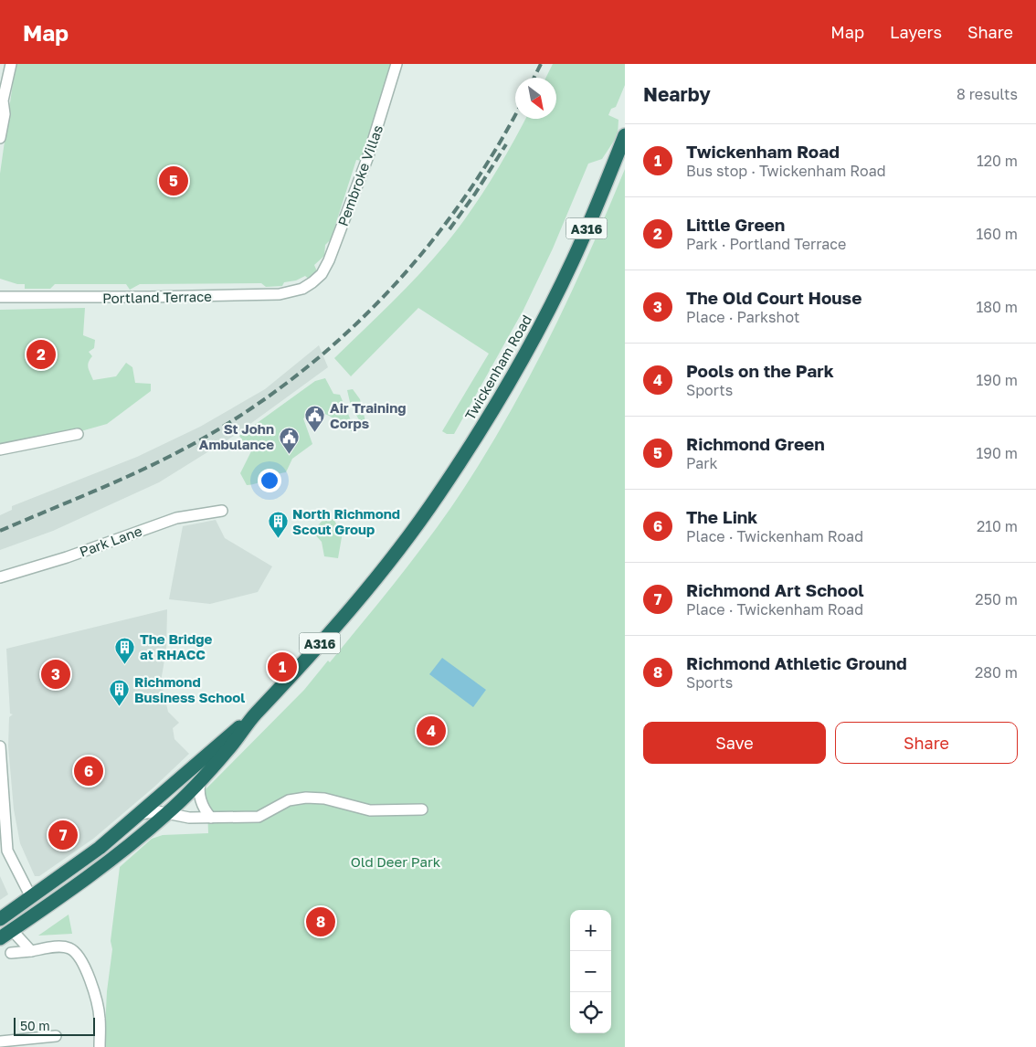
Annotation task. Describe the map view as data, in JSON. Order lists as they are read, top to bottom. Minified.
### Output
{"streets":{"highway":["A316","Twickenham Road"],"street":["Pembroke Villas","Portland Terrace","Park Lane"]},"crossings":[["Pembroke Villas","Portland Terrace"]],"parks":["Old Deer Park"],"places":{"public building":["Air Training Corps","St John Ambulance"],"building":["North Richmond Scout Group","The Bridge at RHACC","Richmond Business School"]},"scale_bar":"50 m","north":"bottom right","page":{"header":"Map","nav":["Map","Layers","Share"],"heading":["Nearby","8 results"],"list":[{"mark":"1","name":"Twickenham Road","note":"Bus stop · Twickenham Road","value":"120 m"},{"mark":"2","name":"Little Green","note":"Park · Portland Terrace","value":"160 m"},{"mark":"3","name":"The Old Court House","note":"Place · Parkshot","value":"180 m"},{"mark":"4","name":"Pools on the Park","note":"Sports","value":"190 m"},{"mark":"5","name":"Richmond Green","note":"Park","value":"190 m"},{"mark":"6","name":"The Link","note":"Place · Twickenham Road","value":"210 m"},{"mark":"7","name":"Richmond Art School","note":"Place · Twickenham Road","value":"250 m"},{"mark":"8","name":"Richmond Athletic Ground","note":"Sports","value":"280 m"}],"pins":["5","2","1","3","4","6","7","8"],"buttons":["Save","Share"],"map_buttons":["+","−"],"scale":"50 m"}}
